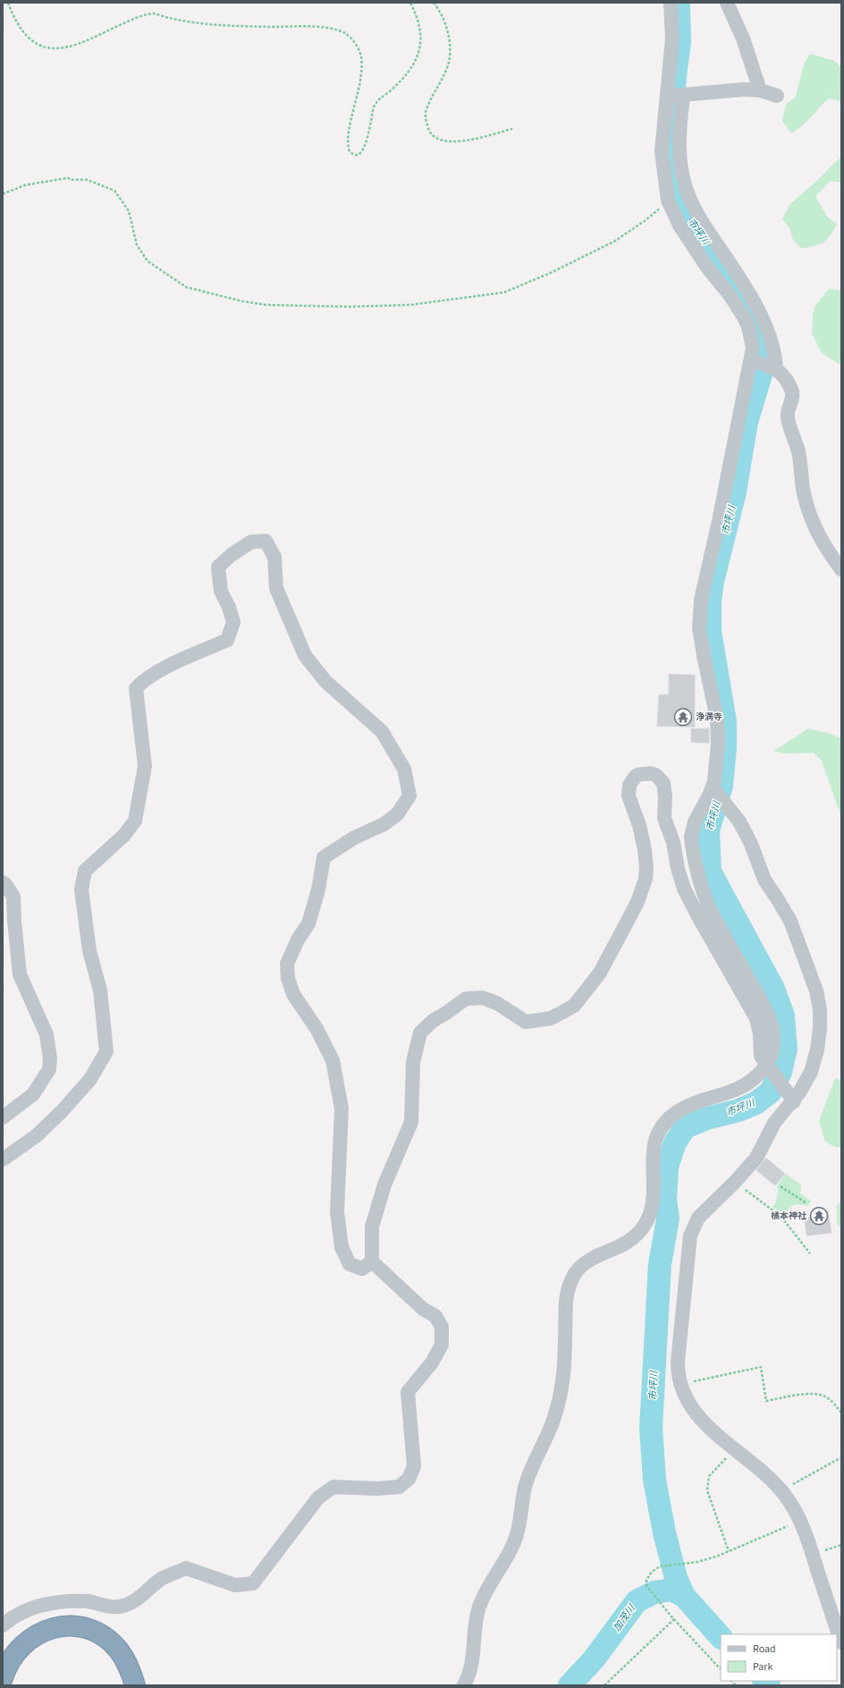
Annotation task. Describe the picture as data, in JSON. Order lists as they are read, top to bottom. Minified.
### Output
{"water":["市坪川","加茂川"],"places":{"temple":["浄満寺","橘本神社"]},"legend":["Road","Park"]}
